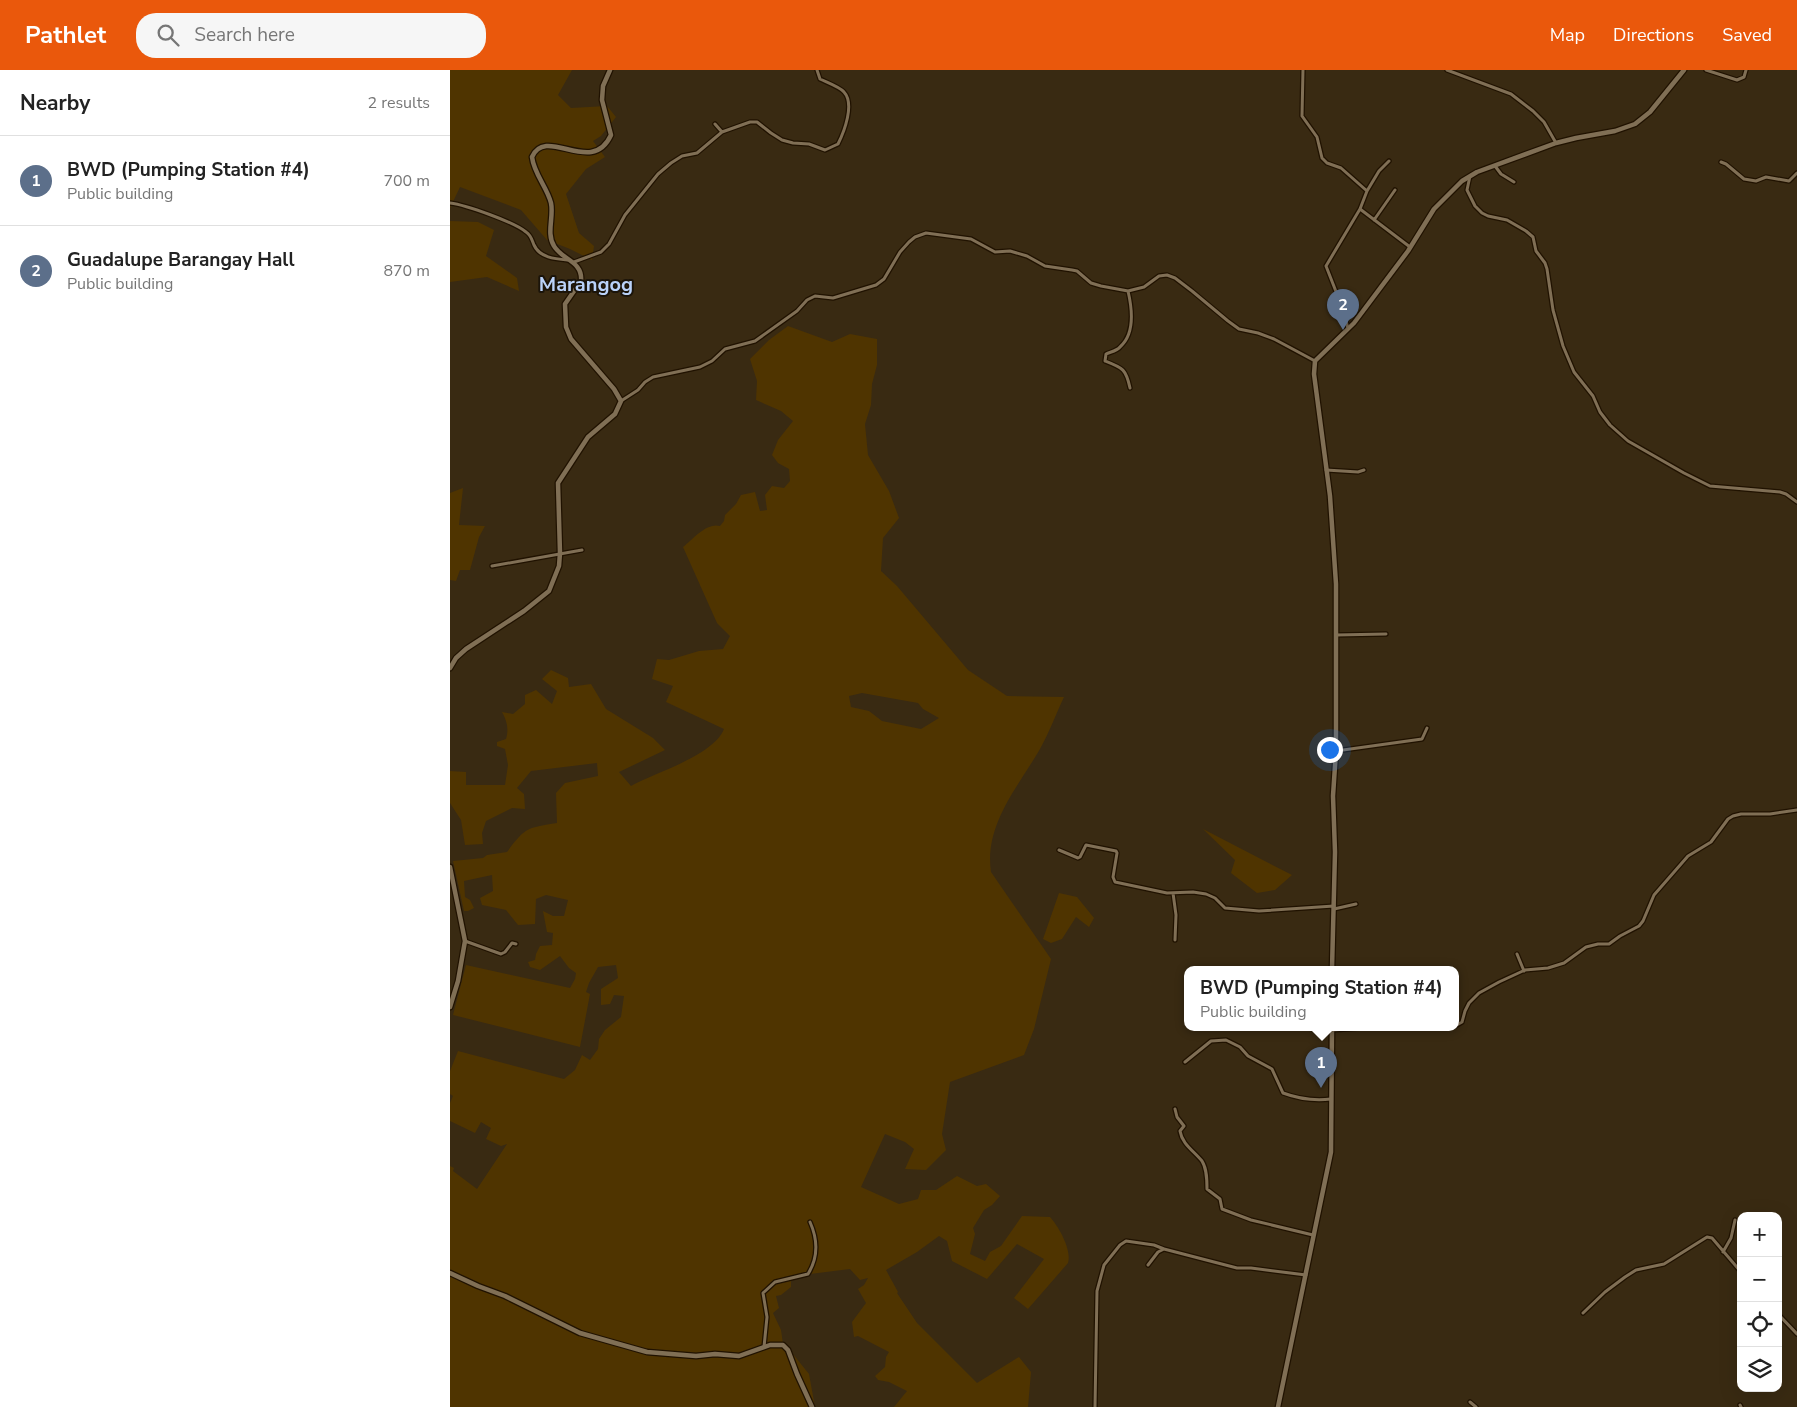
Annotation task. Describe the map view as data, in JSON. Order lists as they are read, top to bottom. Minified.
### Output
{"districts":["Marangog"],"page":{"header":"Pathlet","search":"Search here","nav":["Map","Directions","Saved"],"heading":["Nearby","2 results"],"list":[{"mark":"1","name":"BWD (Pumping Station #4)","note":"Public building","value":"700 m"},{"mark":"2","name":"Guadalupe Barangay Hall","note":"Public building","value":"870 m"}],"pins":["2","1"],"popup":["BWD (Pumping Station #4)","Public building"],"map_buttons":["+","−"]}}
